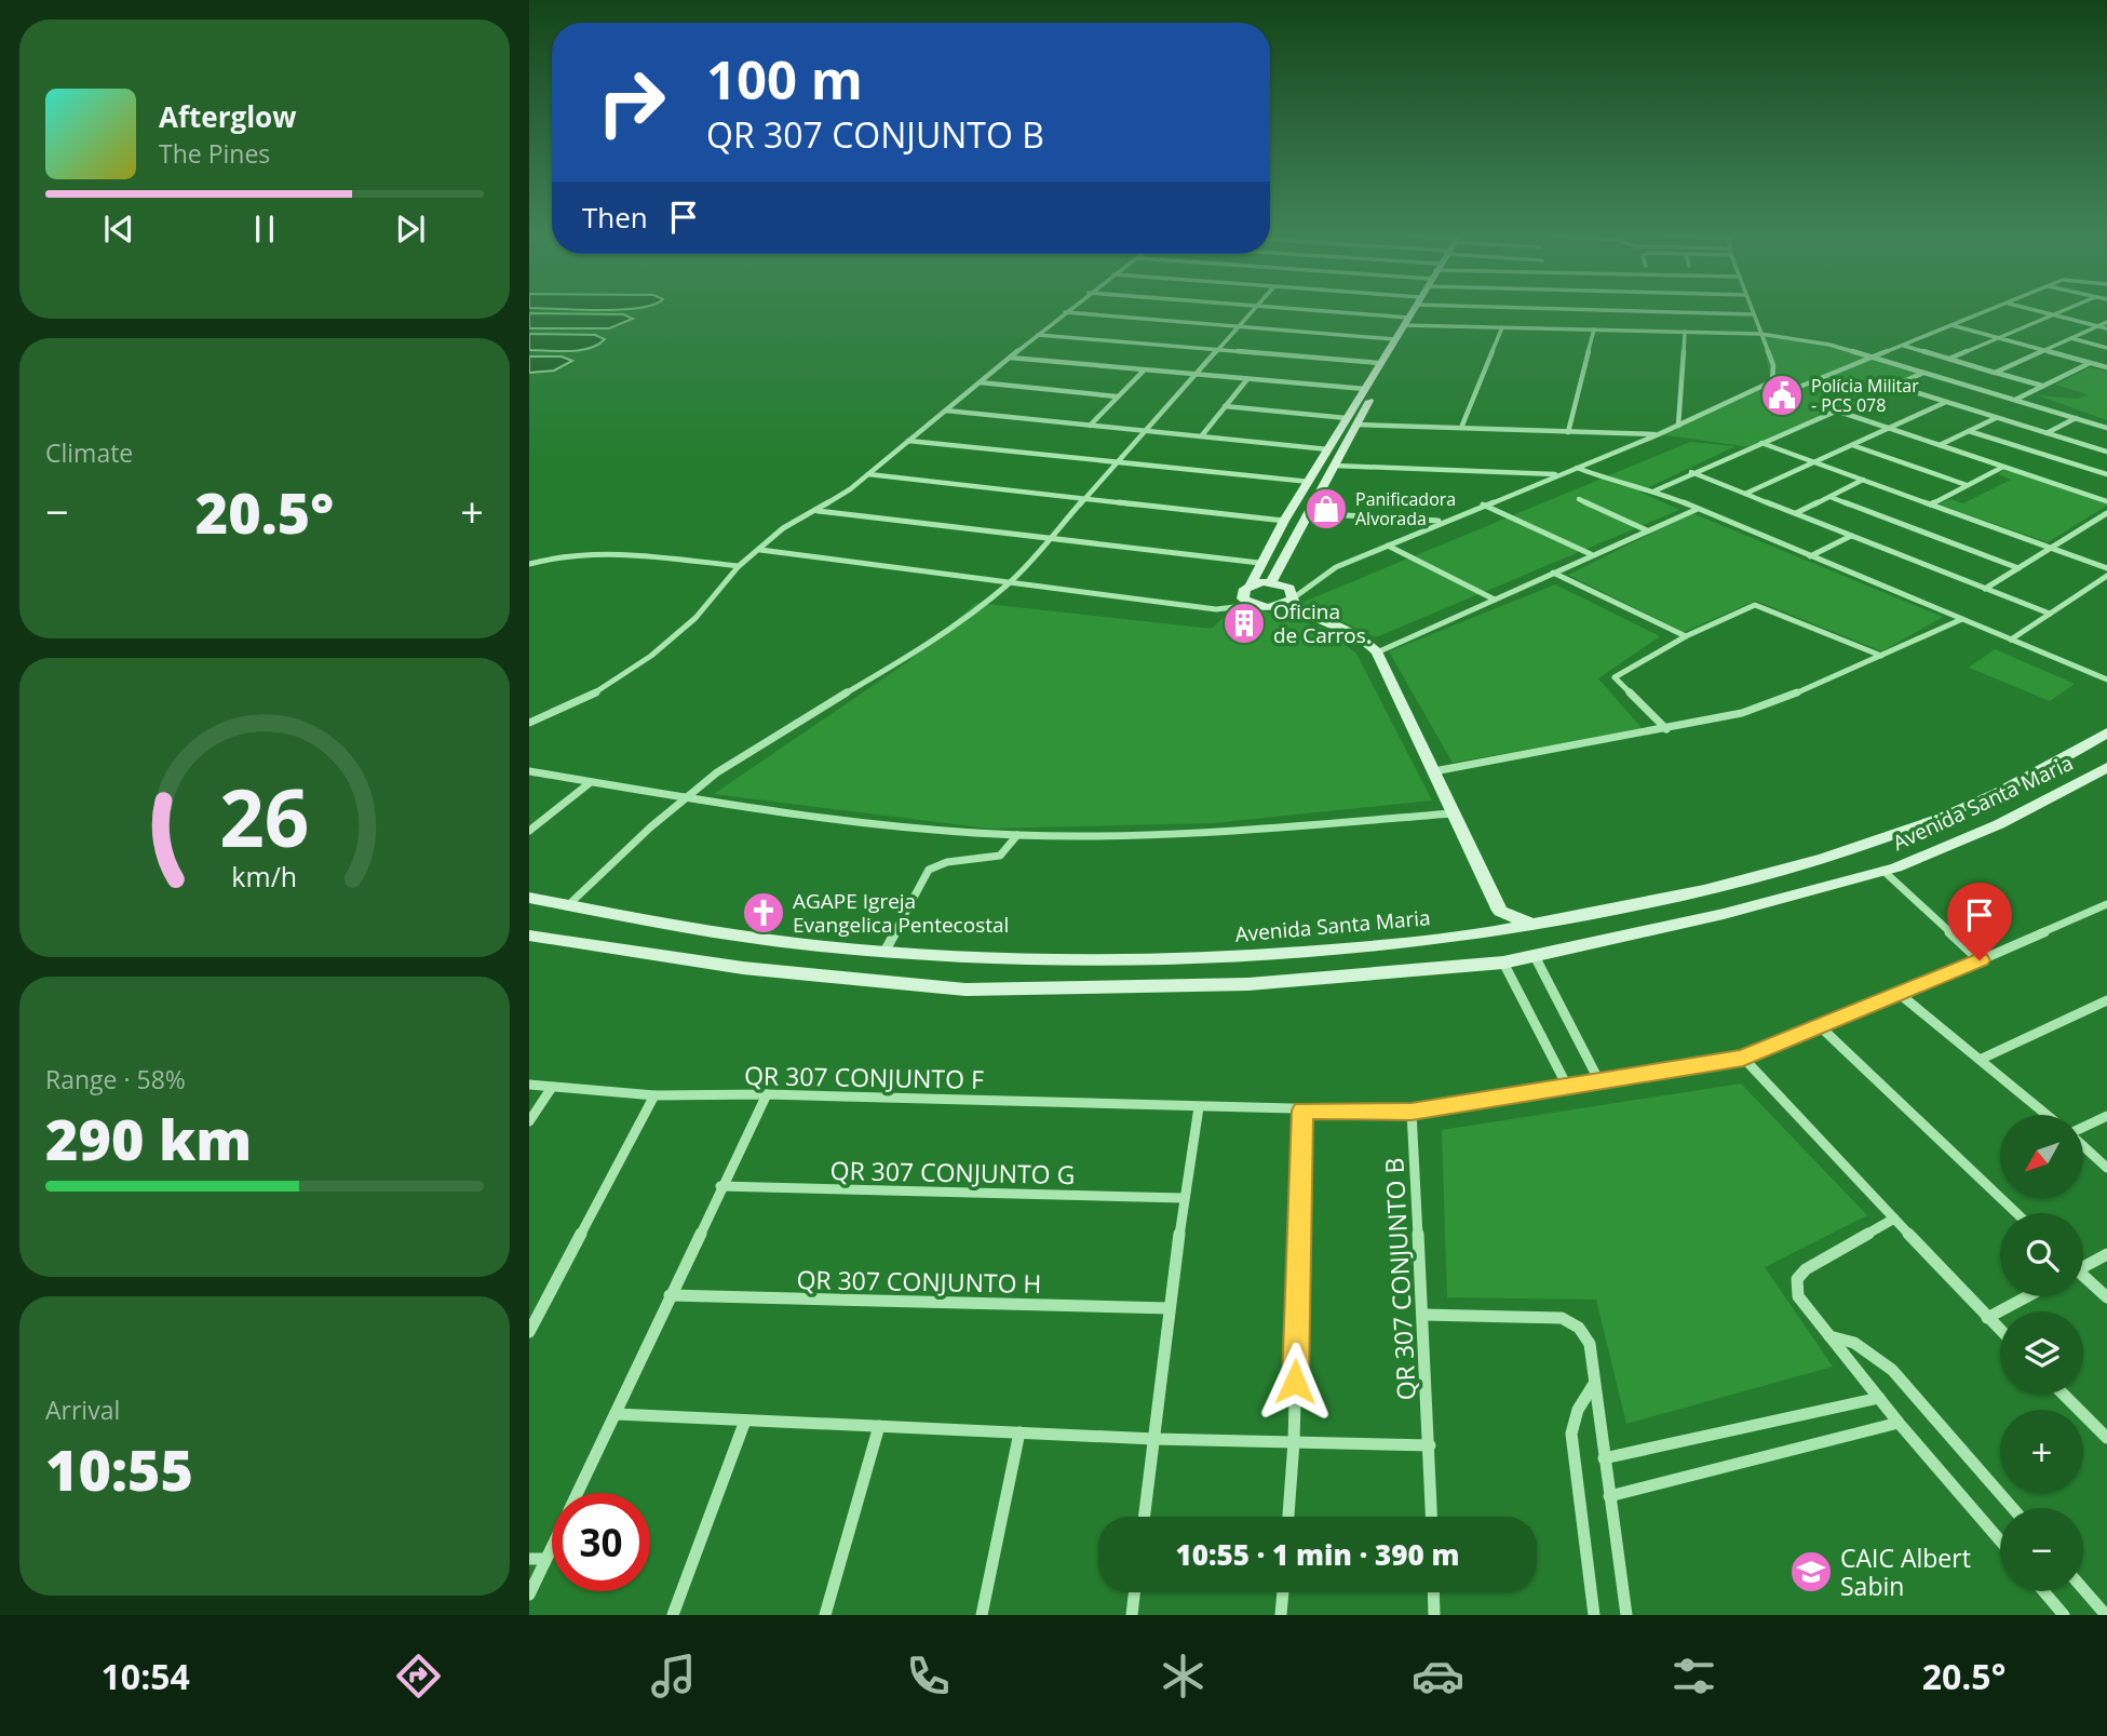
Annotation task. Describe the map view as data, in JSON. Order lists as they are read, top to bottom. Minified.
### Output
{"streets":{"main road":["Avenida Santa Maria"],"street":["QR 307 CONJUNTO F","QR 307 CONJUNTO G","QR 307 CONJUNTO B","QR 307 CONJUNTO H"]},"places":{"public building":["Polícia Militar - PCS 078"],"shop":["Panificadora Alvorada"],"building":["Oficina de Carros."],"church":["AGAPE Igreja Evangelica Pentecostal"],"school or university":["CAIC Albert Sabin"]},"north":"bottom left","page":{"turn":["100 m","QR 307 CONJUNTO B"],"song":["Afterglow","The Pines"],"then":"Then","tile":["Climate",["Range · 58%","290 km"],["Arrival","10:55"]],"heat":["−","20.5°","+"],"map_buttons":["+","−"],"limit":"30","trip":"10:55 · 1 min · 390 m","tabs":["10:54","20.5°"],"gauge":["26","km/h"]}}
